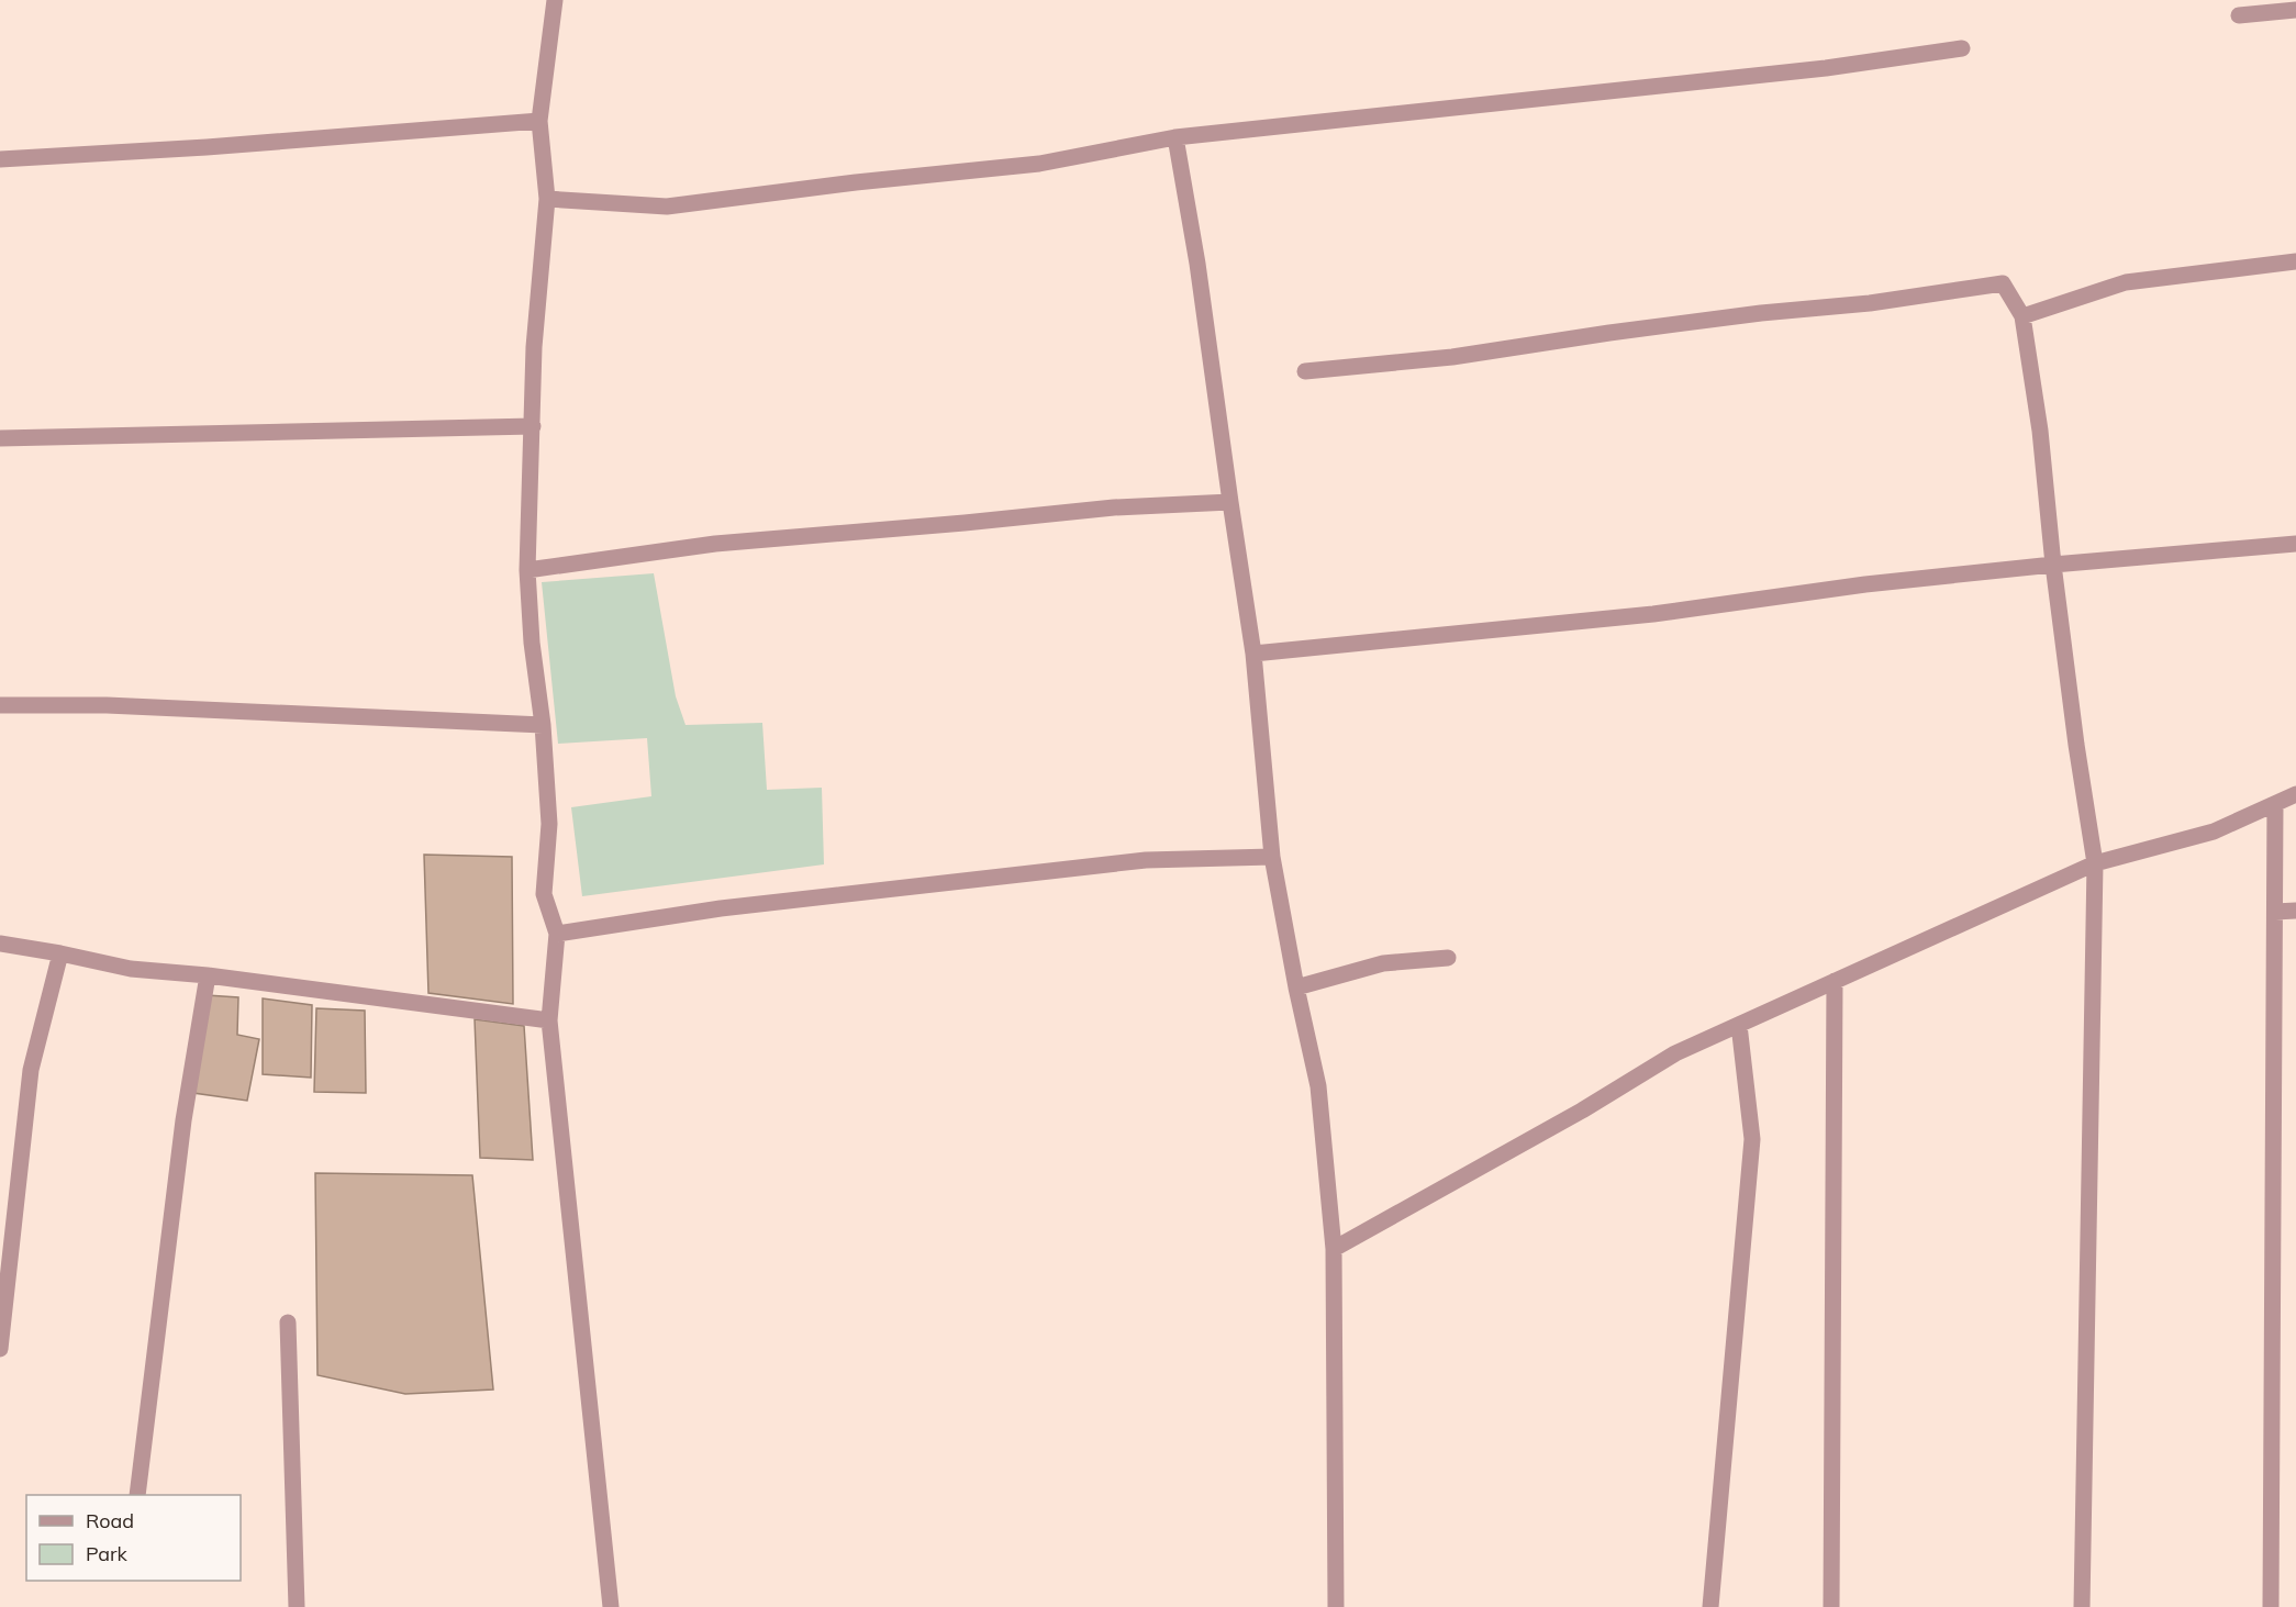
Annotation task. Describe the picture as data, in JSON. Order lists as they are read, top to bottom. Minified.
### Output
{"legend":["Road","Park"]}
